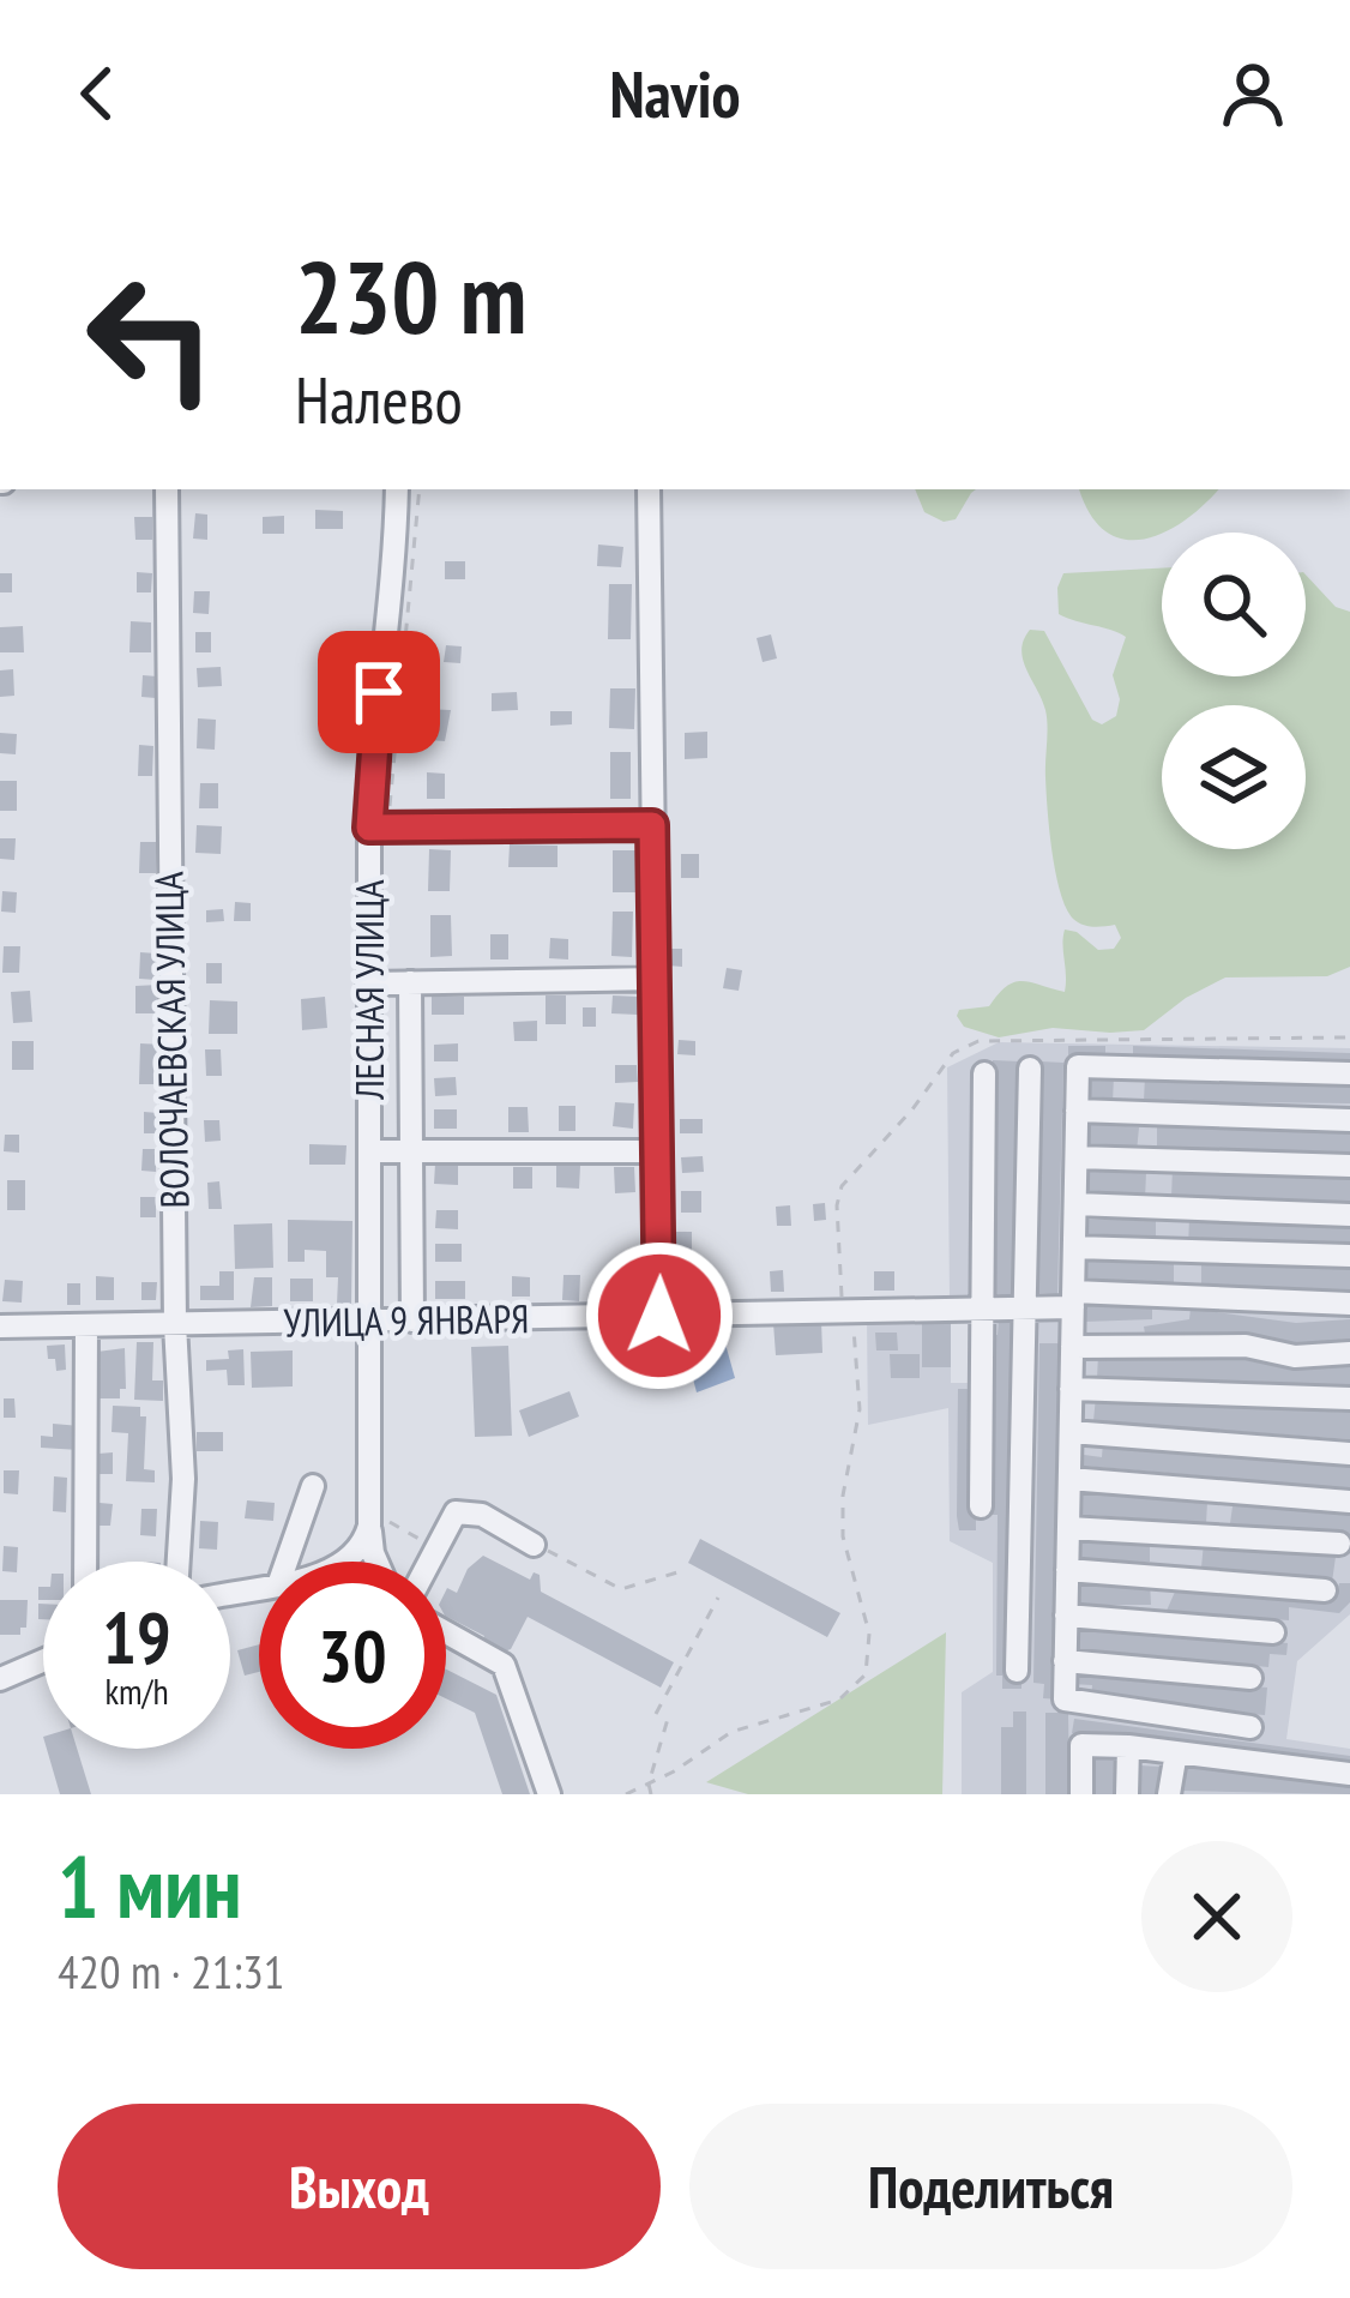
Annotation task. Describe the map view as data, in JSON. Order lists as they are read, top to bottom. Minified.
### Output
{"streets":{"street":["ЛЕСНАЯ УЛИЦА","ВОЛОЧАЕВСКАЯ УЛИЦА","УЛИЦА 9 ЯНВАРЯ"]},"crossings":[["ЛЕСНАЯ УЛИЦА","УЛИЦА 9 ЯНВАРЯ"],["ВОЛОЧАЕВСКАЯ УЛИЦА","УЛИЦА 9 ЯНВАРЯ"]],"page":{"header":"Navio","turn":["230 m","Налево"],"speed":"19 km/h","limit":"30","heading":["1 мин","420 m · 21:31"],"buttons":["Выход","Поделиться"]}}
